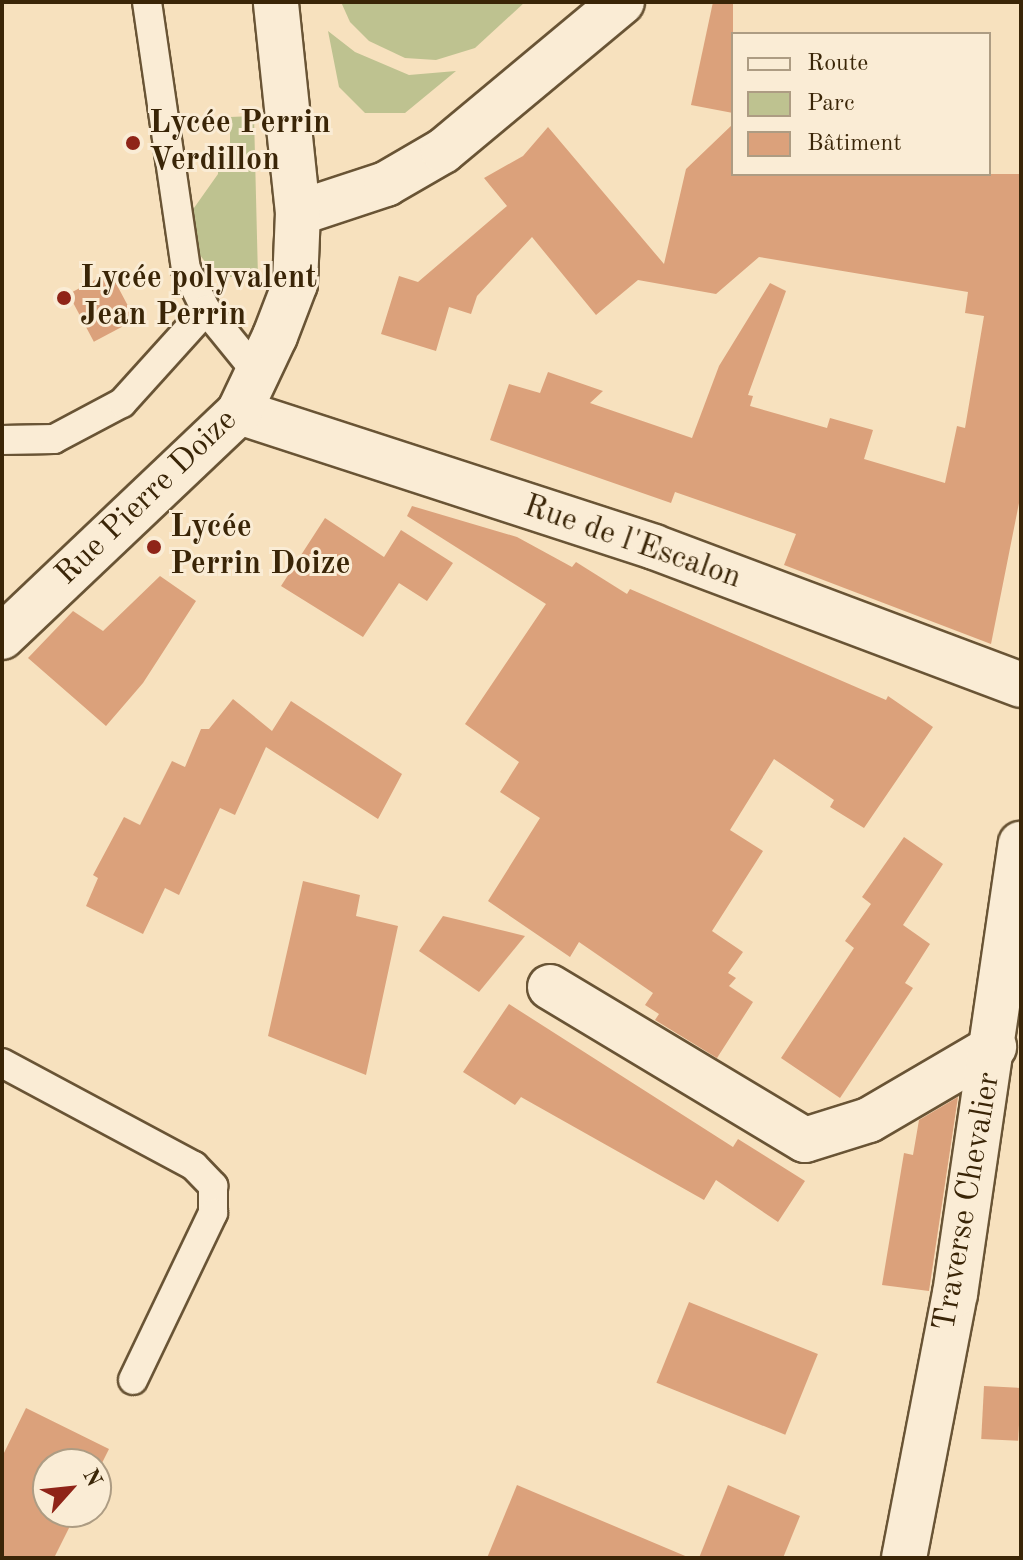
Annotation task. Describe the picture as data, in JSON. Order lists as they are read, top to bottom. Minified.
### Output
{"streets":{"street":["Rue Pierre Doize","Rue de l'Escalon","Traverse Chevalier"]},"crossings":[["Rue Pierre Doize","Rue de l'Escalon"]],"places":["Lycée Perrin Verdillon","Lycée polyvalent Jean Perrin","Lycée Perrin Doize"],"legend":["Route","Parc","Bâtiment"],"north":"top right"}
